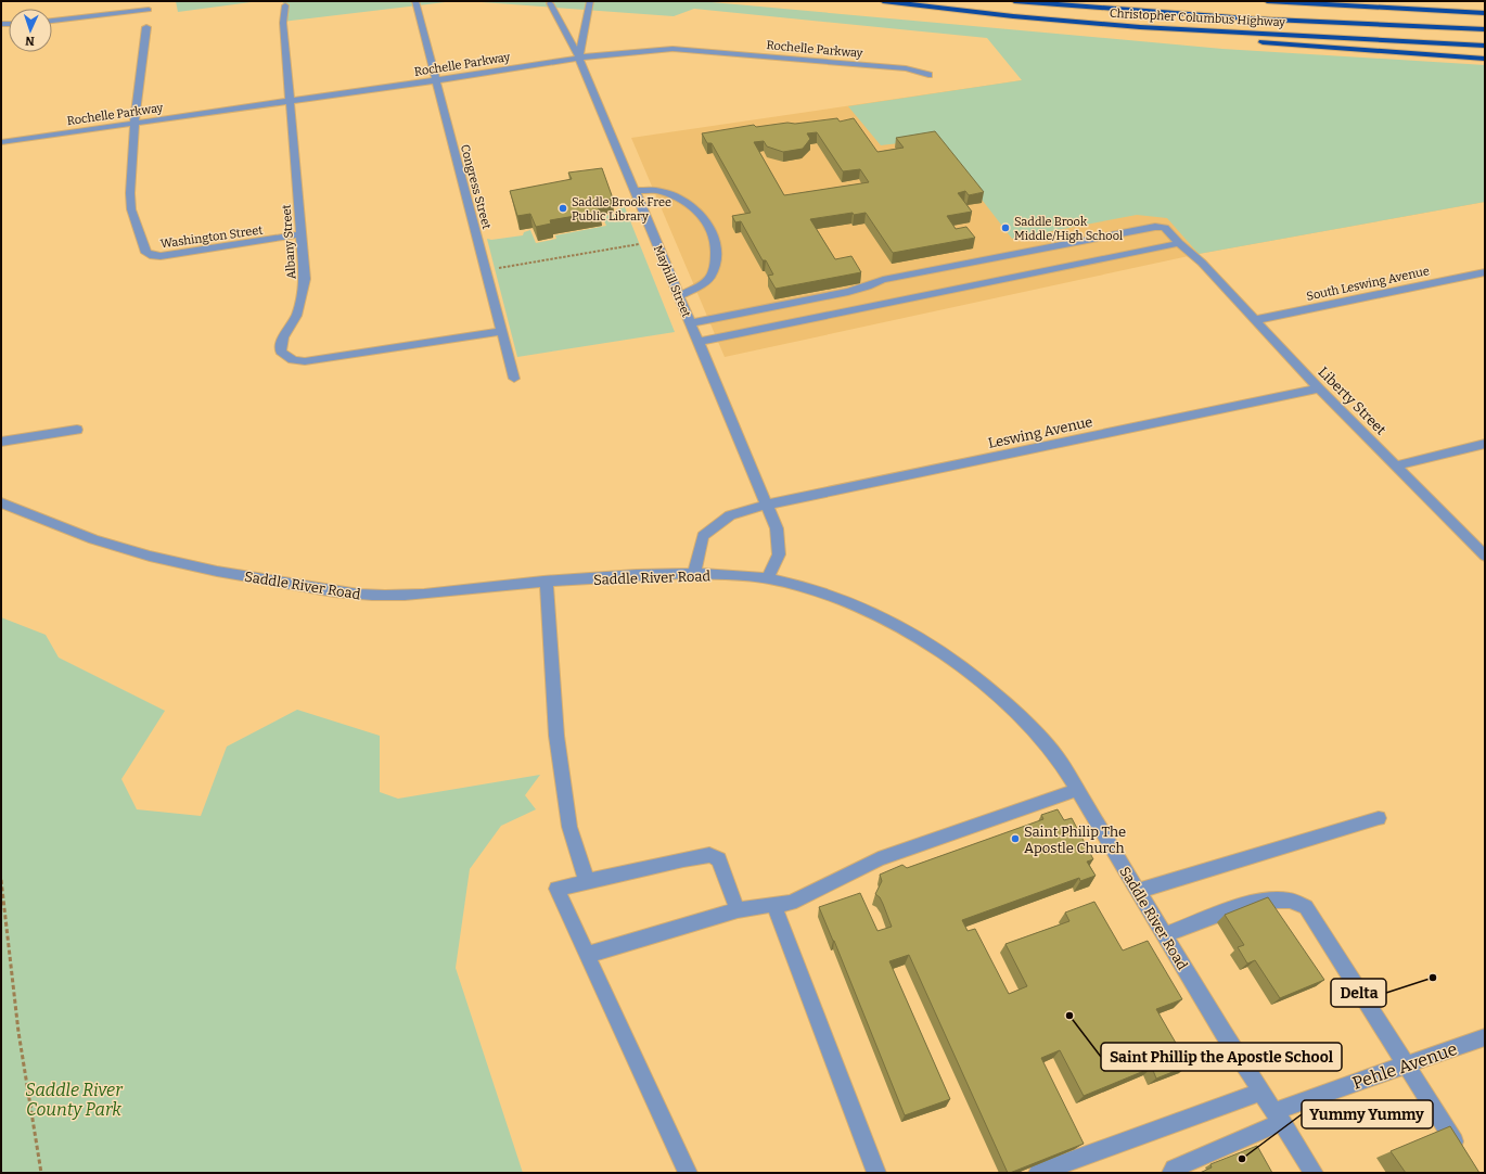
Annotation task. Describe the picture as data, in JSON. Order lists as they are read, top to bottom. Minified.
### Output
{"streets":{"highway":["Christopher Columbus Highway"],"street":["Rochelle Parkway","Congress Street","Washington Street","Albany Street","Mayhill Street","South Leswing Avenue","Liberty Street","Leswing Avenue","Saddle River Road","Pehle Avenue"]},"crossings":[["Rochelle Parkway","Congress Street"],["Rochelle Parkway","Washington Street"],["Rochelle Parkway","Albany Street"],["Rochelle Parkway","Mayhill Street"],["Congress Street","Albany Street"],["Washington Street","Albany Street"],["Mayhill Street","Liberty Street"],["Mayhill Street","Leswing Avenue"],["Mayhill Street","Saddle River Road"],["South Leswing Avenue","Liberty Street"],["Liberty Street","Leswing Avenue"],["Saddle River Road","Pehle Avenue"]],"parks":["Saddle River County Park"],"places":["Saddle Brook Free Public Library","Saddle Brook Middle/High School","Saint Philip The Apostle Church","Delta","Saint Phillip the Apostle School","Yummy Yummy"],"north":"bottom"}
